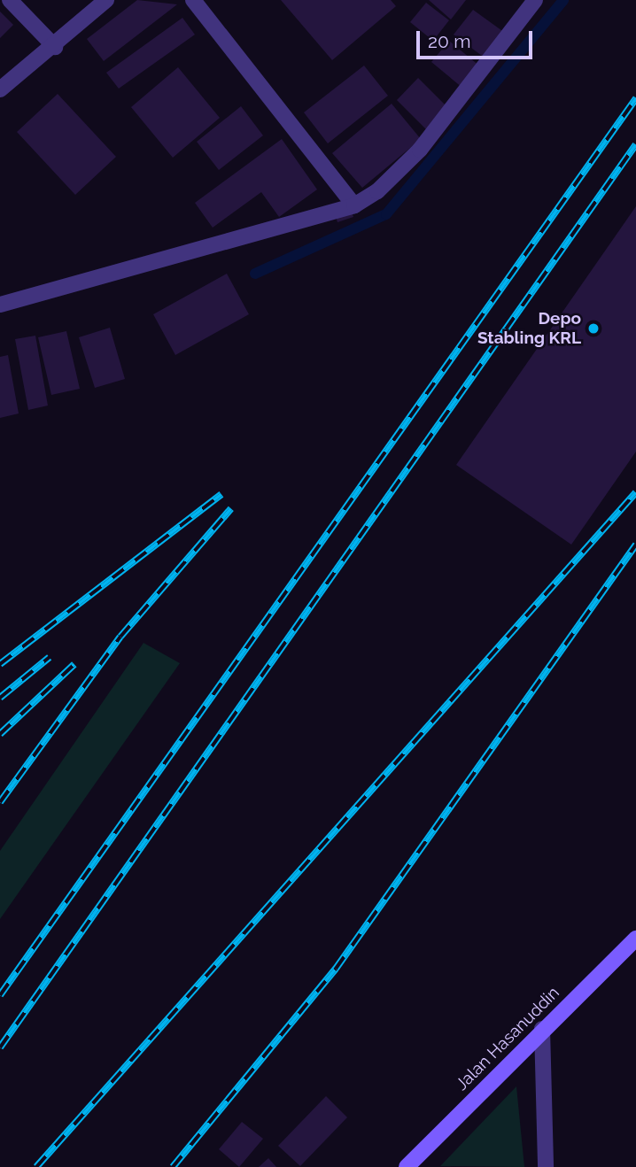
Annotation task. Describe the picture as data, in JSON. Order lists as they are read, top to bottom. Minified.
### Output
{"streets":{"main road":["Jalan Hasanuddin"]},"places":["Depo Stabling KRL"],"scale_bar":"20 m"}
